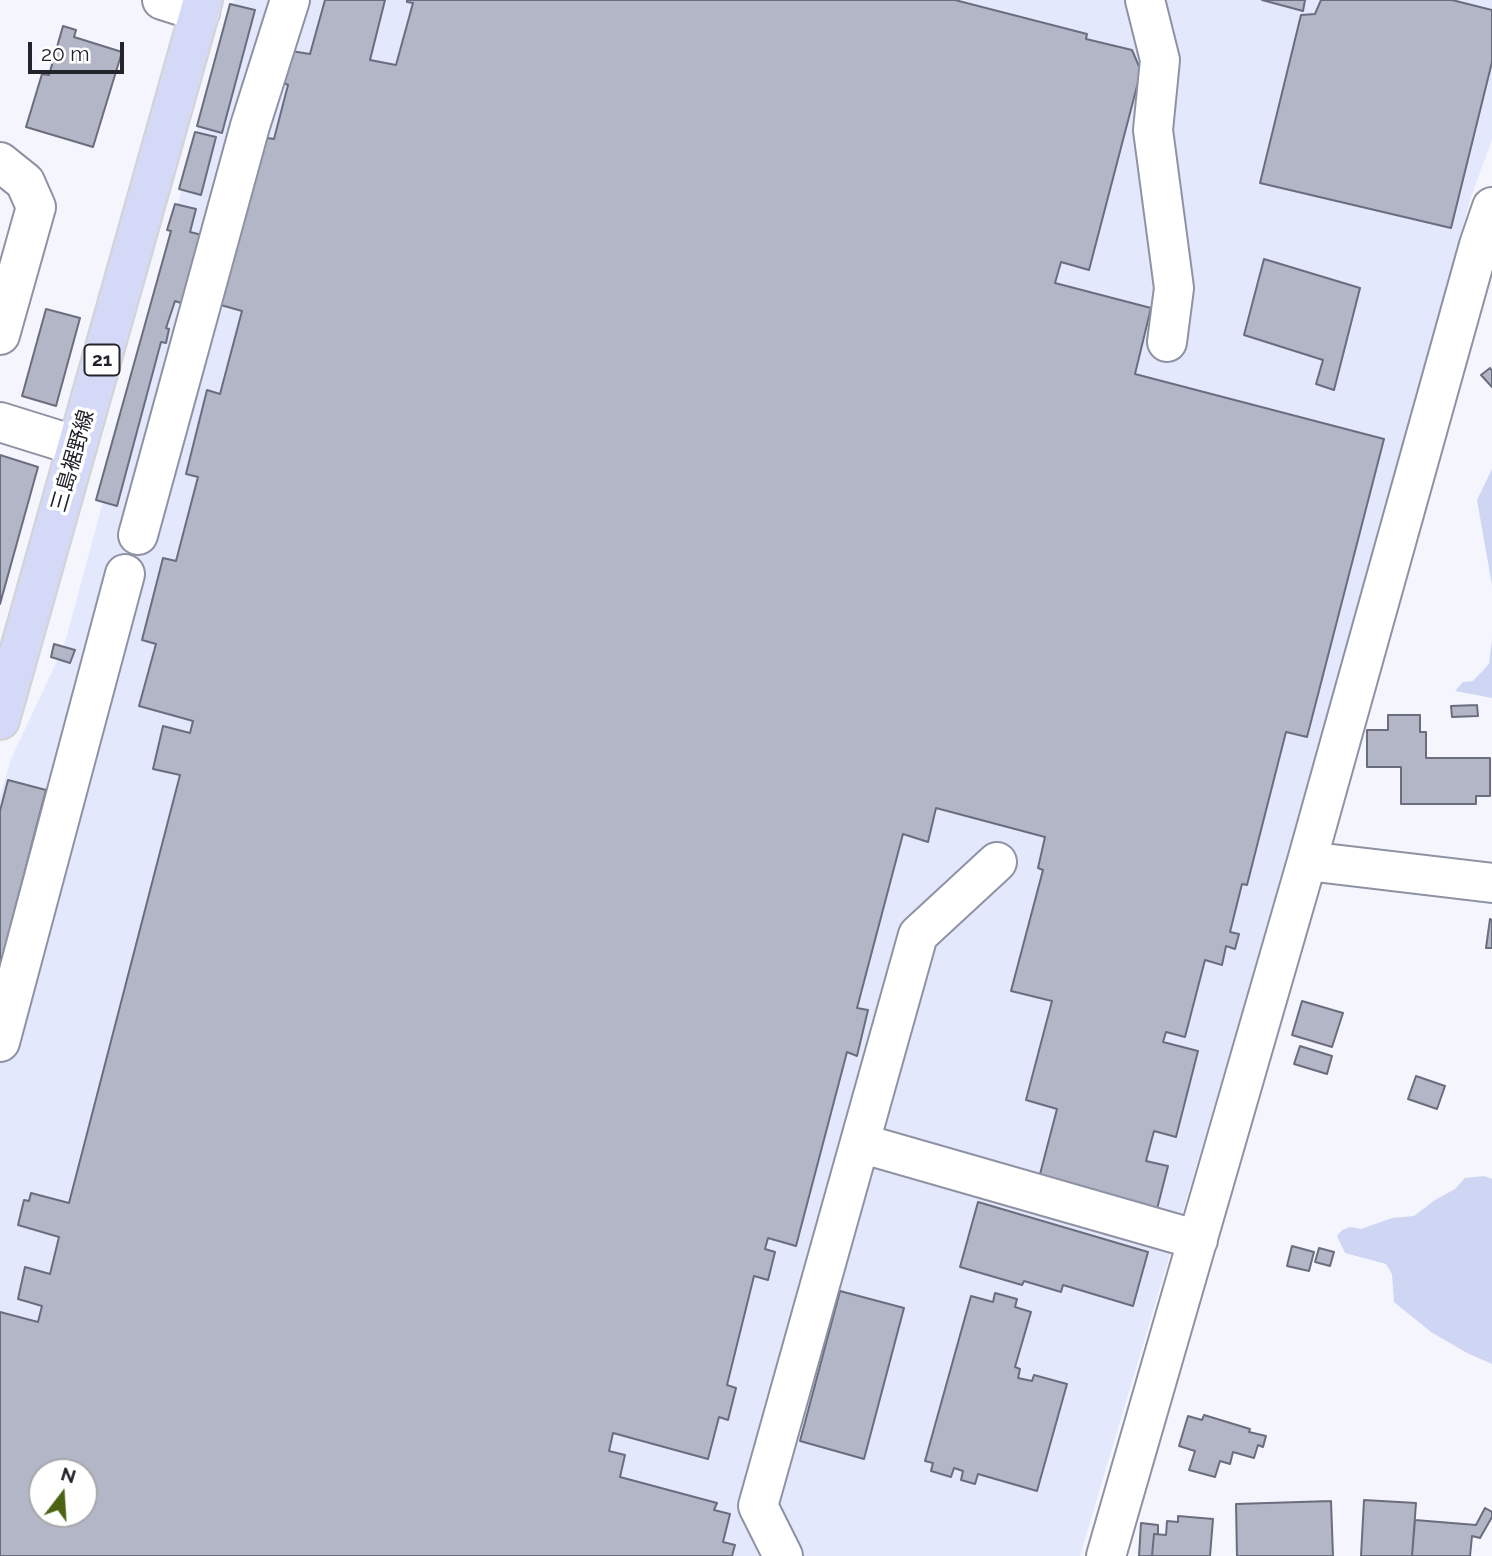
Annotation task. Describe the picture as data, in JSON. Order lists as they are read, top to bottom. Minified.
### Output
{"streets":{"main road":["21","三島裾野線"]},"scale_bar":"20 m","north":"top"}
